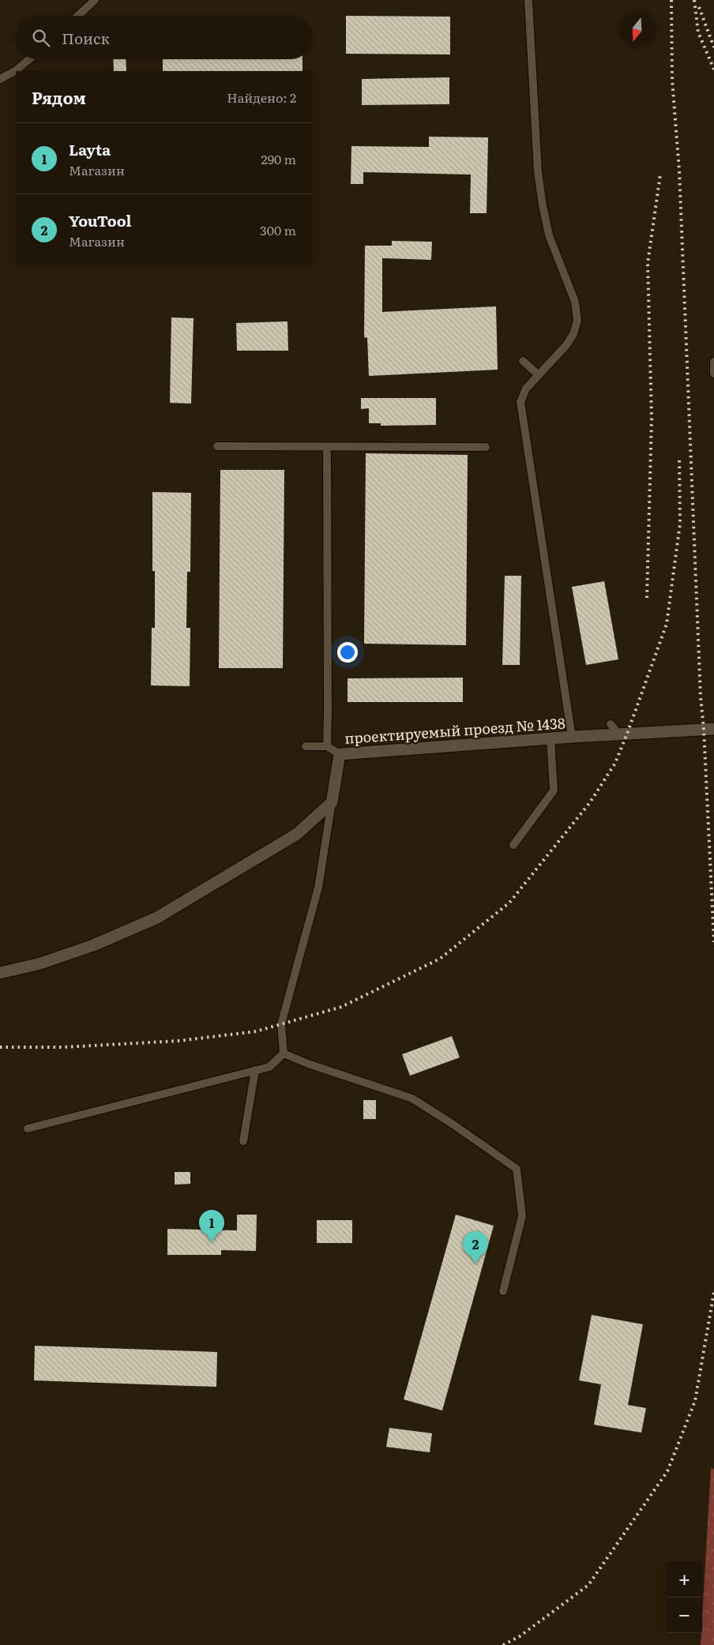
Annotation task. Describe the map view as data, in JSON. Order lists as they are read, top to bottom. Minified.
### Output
{"streets":{"street":["проектируемый проезд № 1438"]},"north":"bottom","page":{"search":"Поиск","heading":["Рядом","Найдено: 2"],"list":[{"mark":"1","name":"Layta","note":"Магазин","value":"290 m"},{"mark":"2","name":"YouTool","note":"Магазин","value":"300 m"}],"pins":["1","2"],"map_buttons":["+","−"]}}
